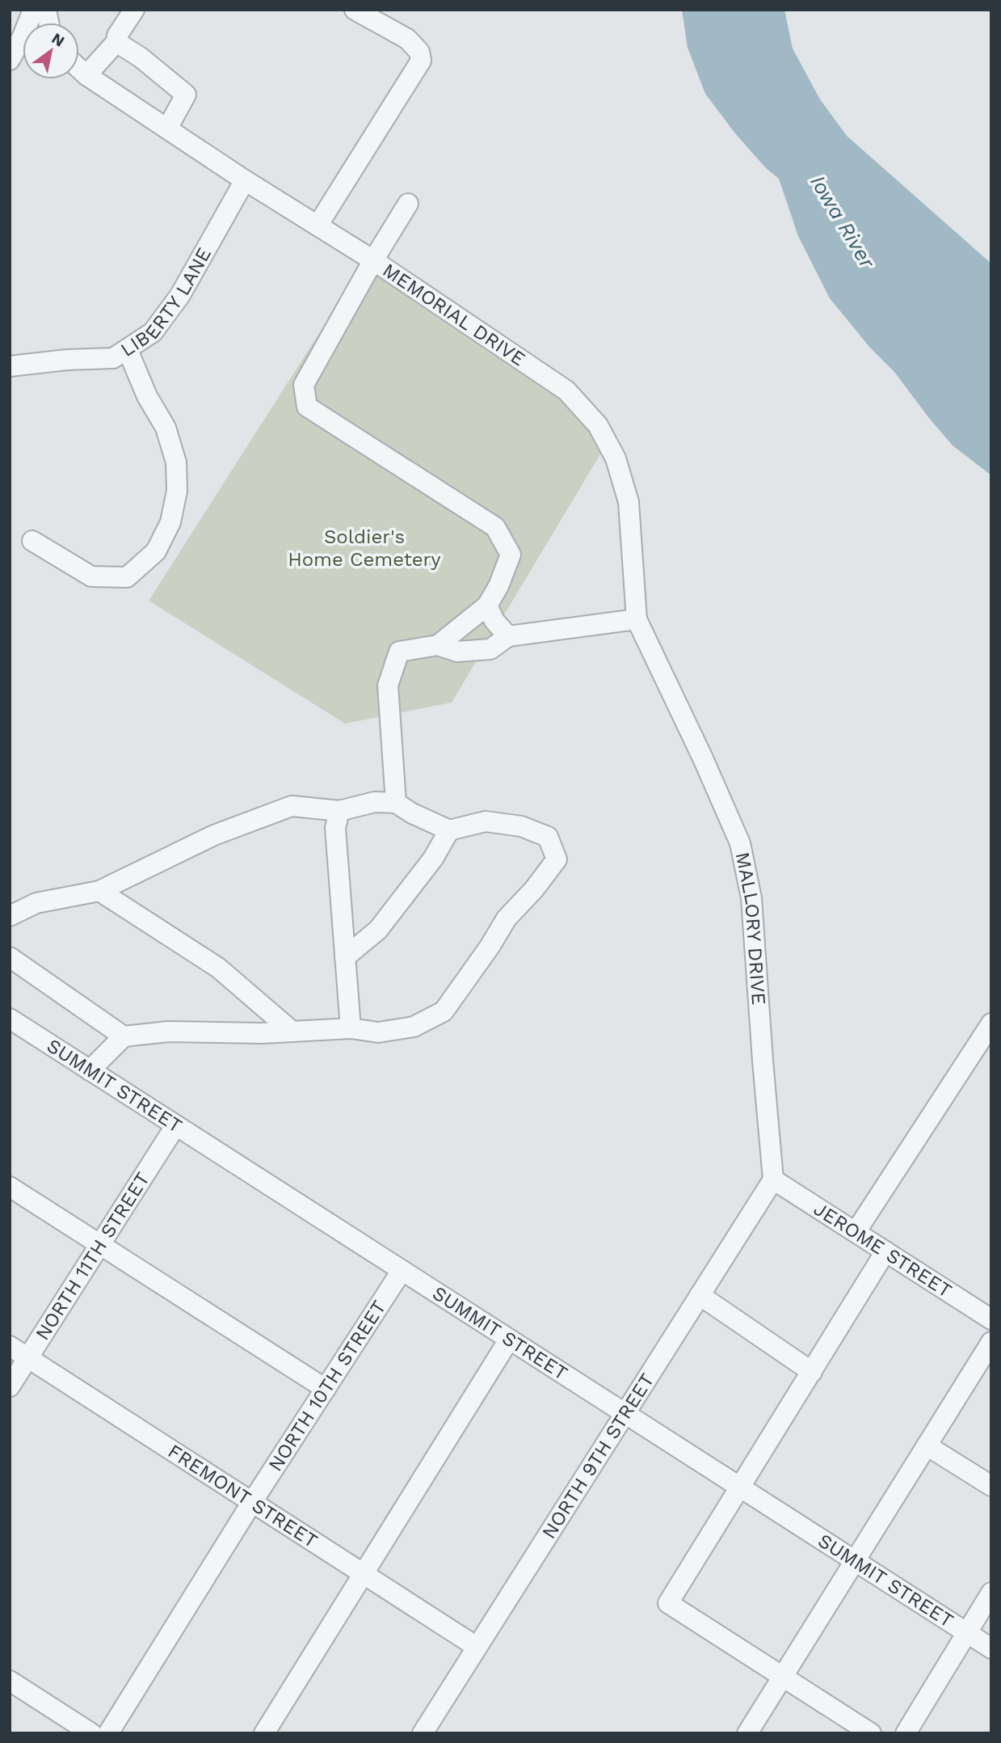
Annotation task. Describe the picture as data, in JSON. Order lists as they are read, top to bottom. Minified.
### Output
{"streets":{"street":["LIBERTY LANE","MEMORIAL DRIVE","MALLORY DRIVE","SUMMIT STREET","JEROME STREET","NORTH 11TH STREET","NORTH 10TH STREET","NORTH 9TH STREET","FREMONT STREET"]},"crossings":[["LIBERTY LANE","MEMORIAL DRIVE"],["MEMORIAL DRIVE","MALLORY DRIVE"],["MALLORY DRIVE","JEROME STREET"],["MALLORY DRIVE","NORTH 9TH STREET"],["SUMMIT STREET","NORTH 11TH STREET"],["SUMMIT STREET","NORTH 10TH STREET"],["SUMMIT STREET","NORTH 9TH STREET"],["JEROME STREET","NORTH 9TH STREET"],["NORTH 11TH STREET","FREMONT STREET"],["NORTH 10TH STREET","FREMONT STREET"],["NORTH 9TH STREET","FREMONT STREET"]],"water":["Iowa River"],"parks":["Soldier's Home Cemetery"],"north":"top right"}
